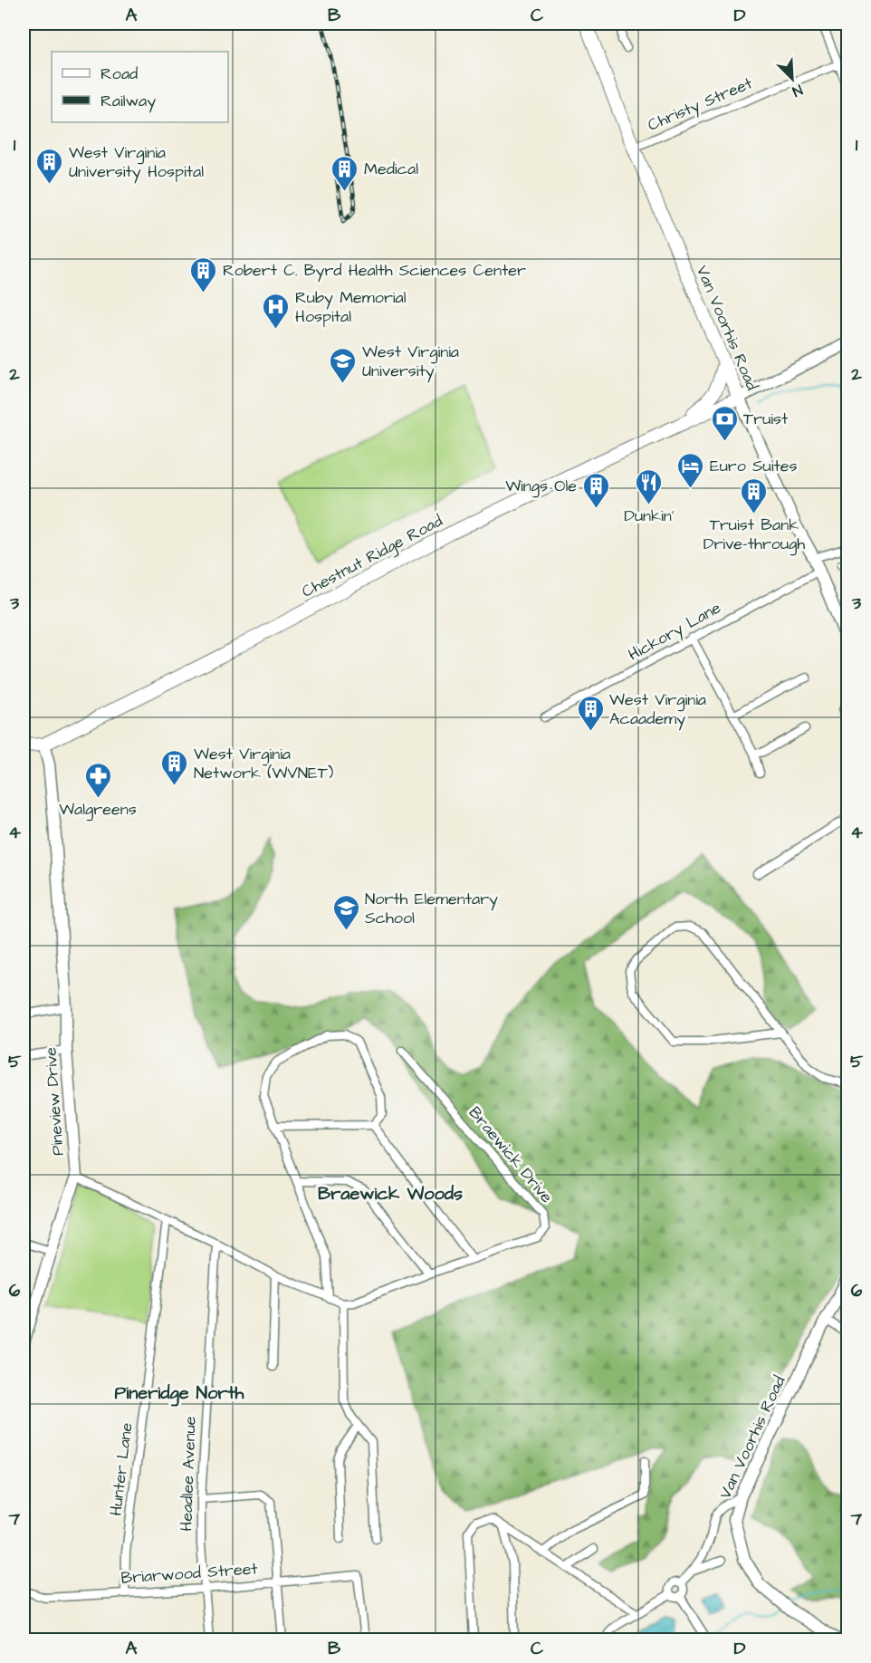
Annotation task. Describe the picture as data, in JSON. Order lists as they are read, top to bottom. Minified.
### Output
{"streets":{"main road":["Van Voorhis Road","Chestnut Ridge Road"],"street":["Christy Street","Hickory Lane","Pineview Drive","Braewick Drive","Hunter Lane","Headlee Avenue","Briarwood Street"]},"crossings":[["Christy Street","Van Voorhis Road"],["Van Voorhis Road","Chestnut Ridge Road"],["Van Voorhis Road","Hickory Lane"],["Chestnut Ridge Road","Pineview Drive"],["Pineview Drive","Hunter Lane"],["Pineview Drive","Headlee Avenue"],["Hunter Lane","Briarwood Street"],["Headlee Avenue","Briarwood Street"]],"districts":["Braewick Woods","Pineridge North"],"places":{"building":["West Virginia University Hospital","Medical","Robert C. Byrd Health Sciences Center","Wings Ole","Truist Bank Drive-through","West Virginia Acaademy","West Virginia Network (WVNET)"],"hospital":["Ruby Memorial Hospital"],"school or university":["West Virginia University","North Elementary School"],"bank":["Truist"],"hotel":["Euro Suites"],"restaurant":["Dunkin'"],"pharmacy":["Walgreens"]},"legend":["Road","Railway"],"north":"bottom right","grid":{"columns":["A","B","C","D"],"rows":["1","2","3","4","5","6","7"]}}
